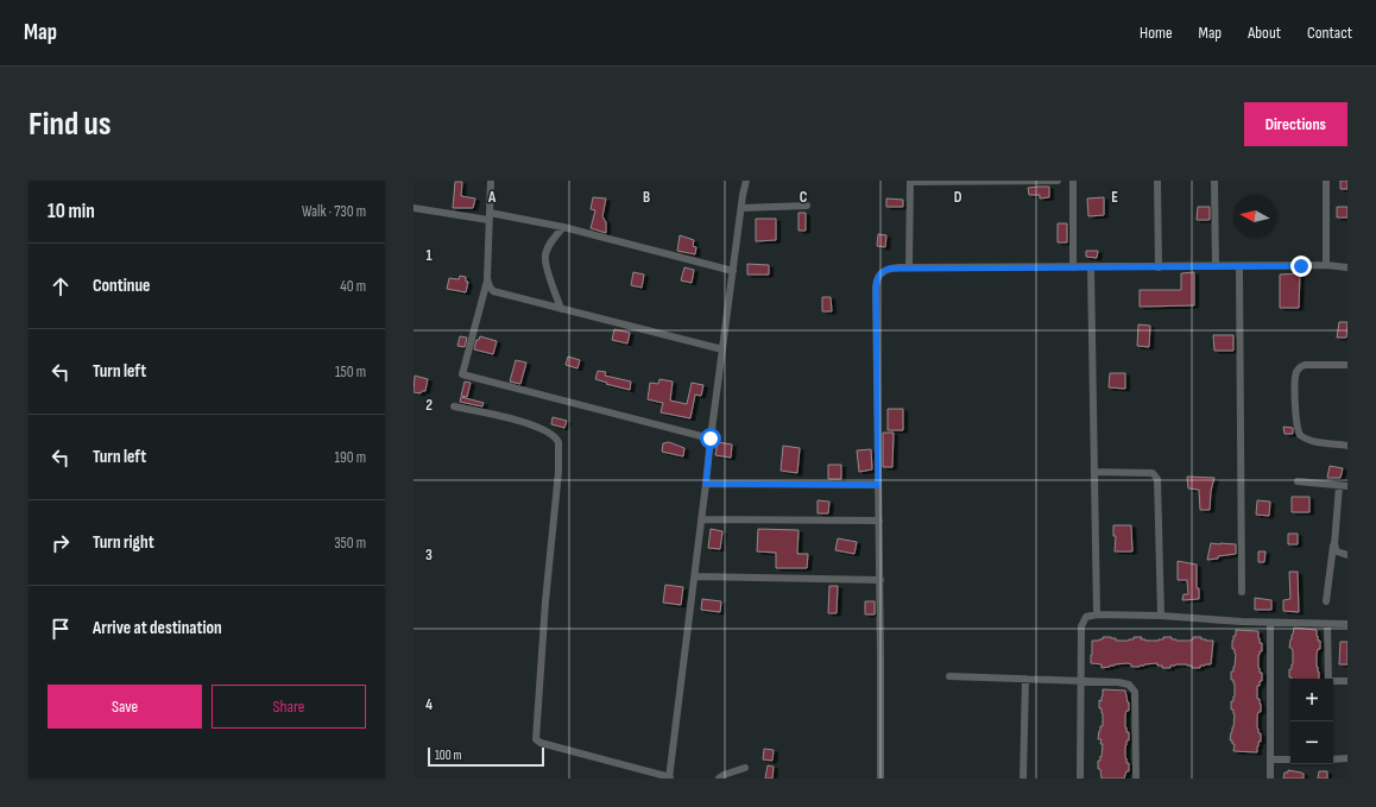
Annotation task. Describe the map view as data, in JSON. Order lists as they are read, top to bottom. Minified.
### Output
{"scale_bar":"100 m","north":"left","page":{"header":"Map","nav":["Home","Map","About","Contact"],"buttons":["Directions",["Save","Share"]],"title":"Find us","heading":["10 min","Walk · 730 m"],"list":[["Continue","40 m"],["Turn left","150 m"],["Turn left","190 m"],["Turn right","350 m"],"Arrive at destination"],"map_buttons":["+","−"],"scale":"100 m"},"grid":{"columns":["A","B","C","D","E"],"rows":["1","2","3","4"]}}
